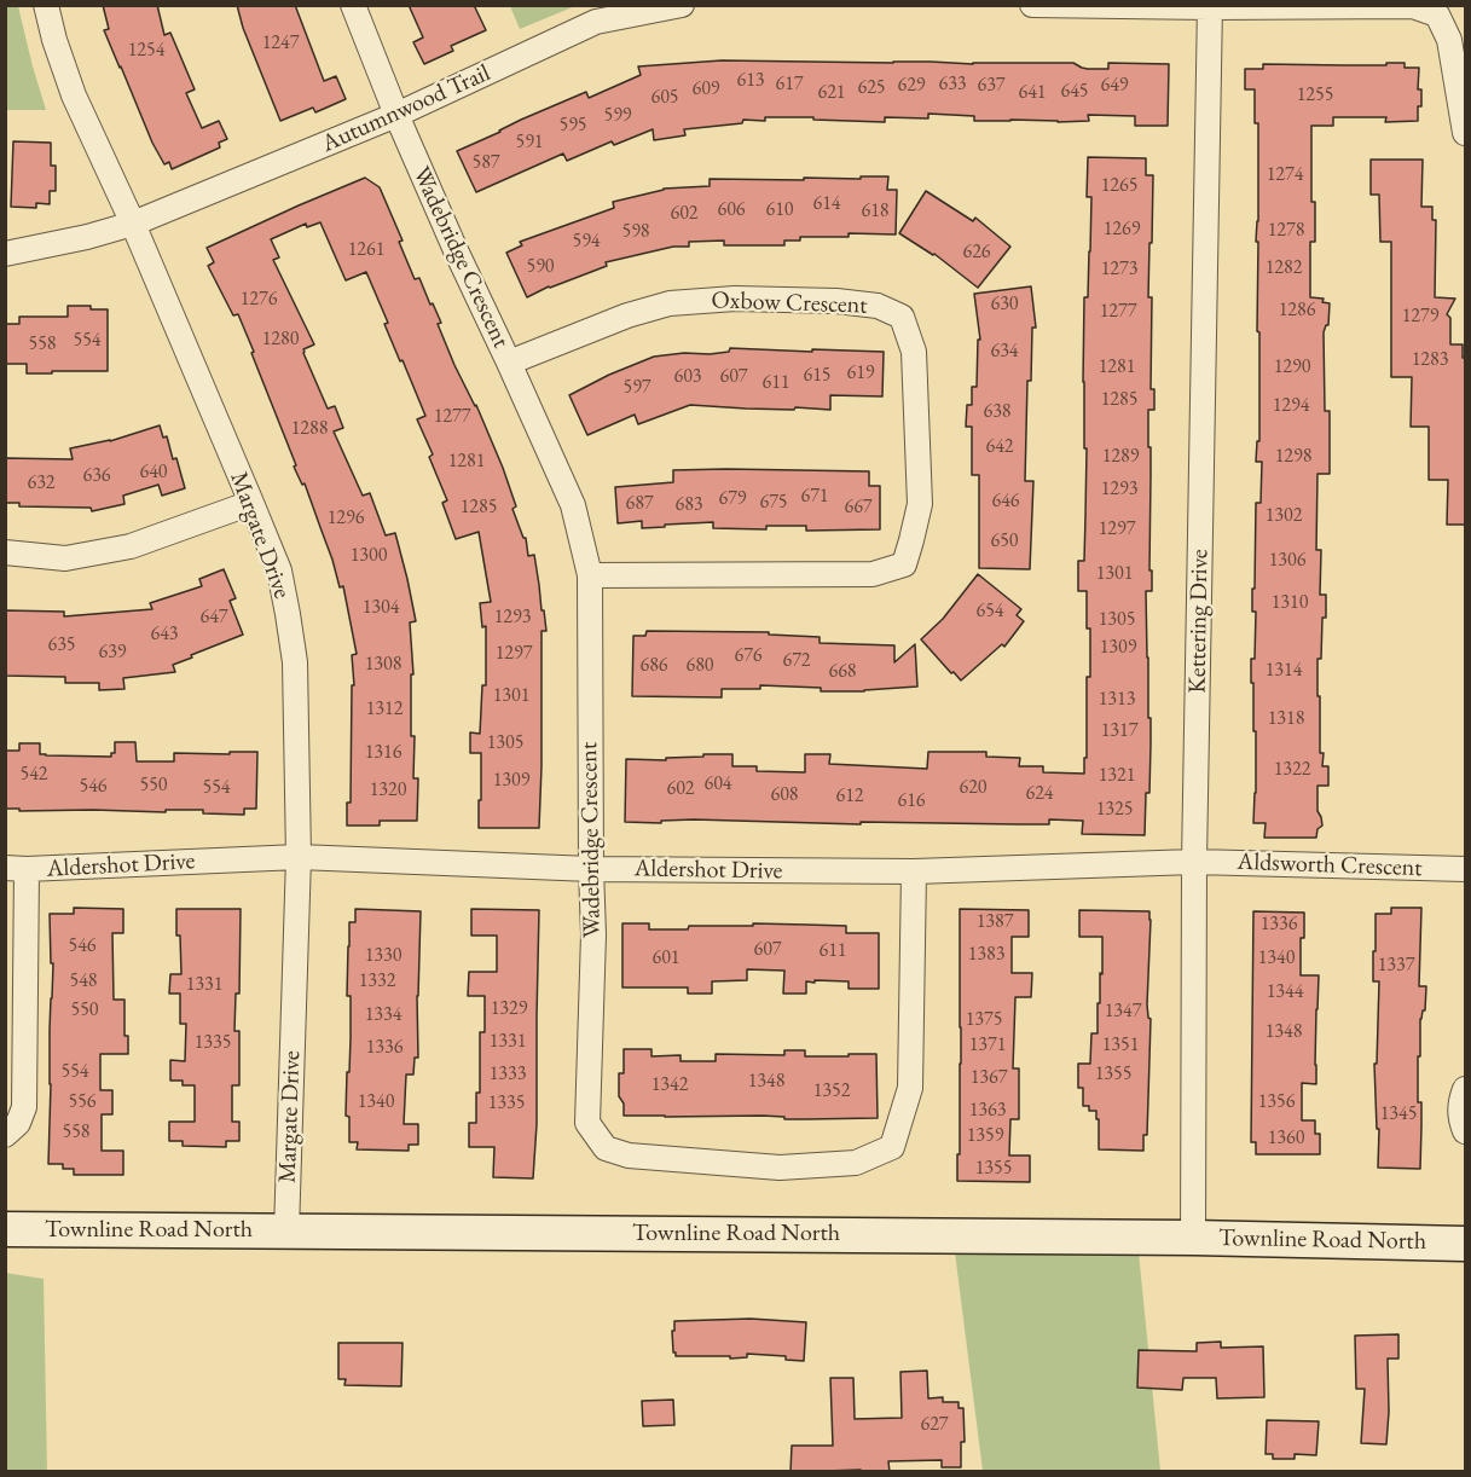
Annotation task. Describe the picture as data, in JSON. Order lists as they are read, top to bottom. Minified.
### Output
{"streets":{"main road":["Townline Road North"],"street":["Autumnwood Trail","Wadebridge Crescent","Oxbow Crescent","Margate Drive","Kettering Drive","Aldershot Drive","Aldsworth Crescent"]},"crossings":[["Autumnwood Trail","Wadebridge Crescent"],["Autumnwood Trail","Margate Drive"],["Wadebridge Crescent","Oxbow Crescent"],["Wadebridge Crescent","Aldershot Drive"],["Margate Drive","Aldershot Drive"],["Margate Drive","Townline Road North"],["Kettering Drive","Aldershot Drive"],["Kettering Drive","Aldsworth Crescent"],["Kettering Drive","Townline Road North"],["Aldershot Drive","Aldsworth Crescent"]],"house_numbers":["1247","1254","613","617","633","629","637","649","625","609","645","621","641","1255","605","599","595","591","587","1274","1265","614","606","610","618","602","1269","1278","598","594","1261","626","590","1282","1273","1276","630","1286","1277","1279","1280","554","558","634","1283","1281","1290","619","615","603","607","611","597","1285","1294","638","1277","1288","642","1289","1298","1281","640","636","632","1293","671","679","646","675","687","683","1285","667","1302","1296","1297","650","1300","1306","1301","1310","1304","654","647","1293","1305","643","635","1309","639","1297","676","672","1308","686","680","1314","668","1301","1313","1312","1318","1317","1305","1316","1322","542","1321","1309","604","550","546","554","620","602","1320","624","608","612","616","1325","1387","1336","546","607","611","1383","1330","601","1340","1337","548","1332","1331","1344","1329","550","1347","1334","1375","1348","1331","1335","1371","1351","1336","554","1333","1355","1367","1348","1342","1352","556","1340","1356","1335","1363","1345","558","1359","1360","1355","627"]}
